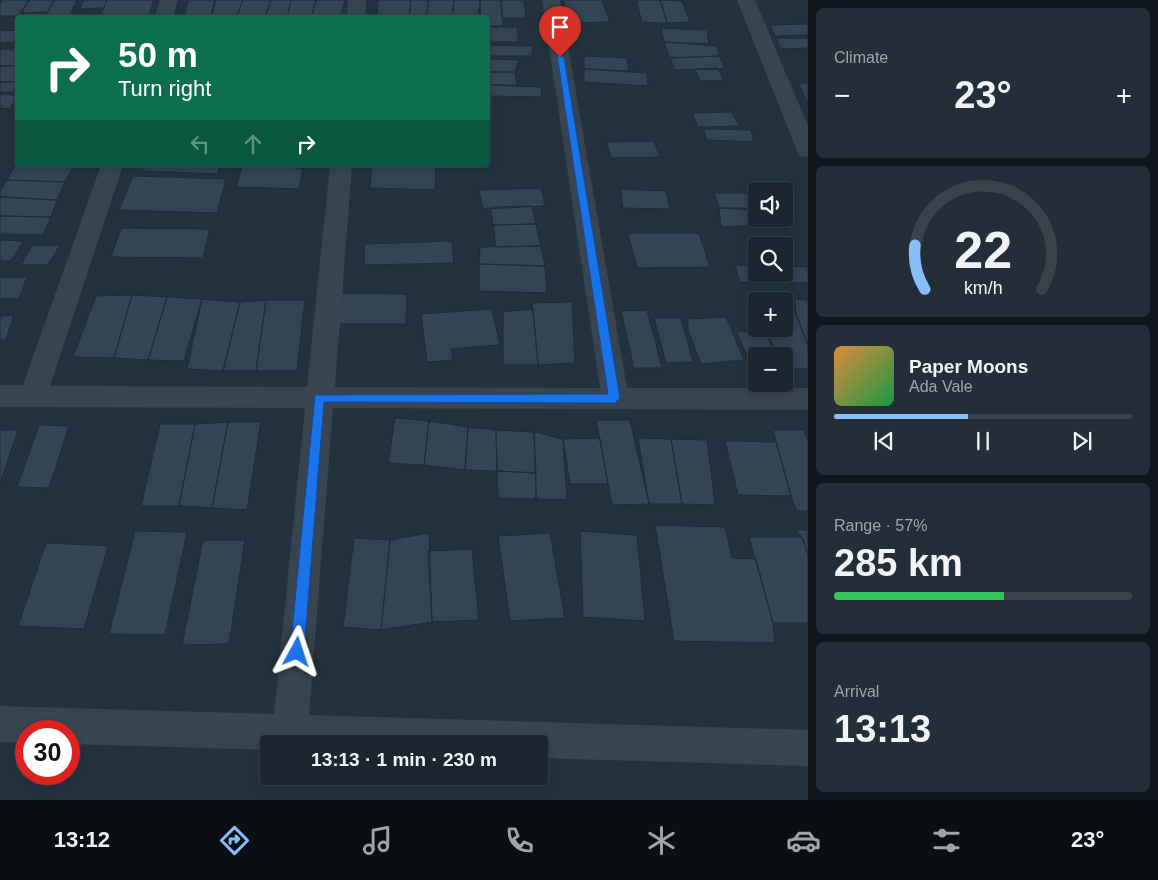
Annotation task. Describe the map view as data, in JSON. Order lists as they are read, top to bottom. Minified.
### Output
{"page":{"tile":["Climate",["Range · 57%","285 km"],["Arrival","13:13"]],"turn":["50 m","Turn right"],"heat":["−","23°","+"],"map_buttons":["+","−"],"song":["Paper Moons","Ada Vale"],"limit":"30","trip":"13:13 · 1 min · 230 m","tabs":["13:12","23°"],"gauge":["22","km/h"]}}
